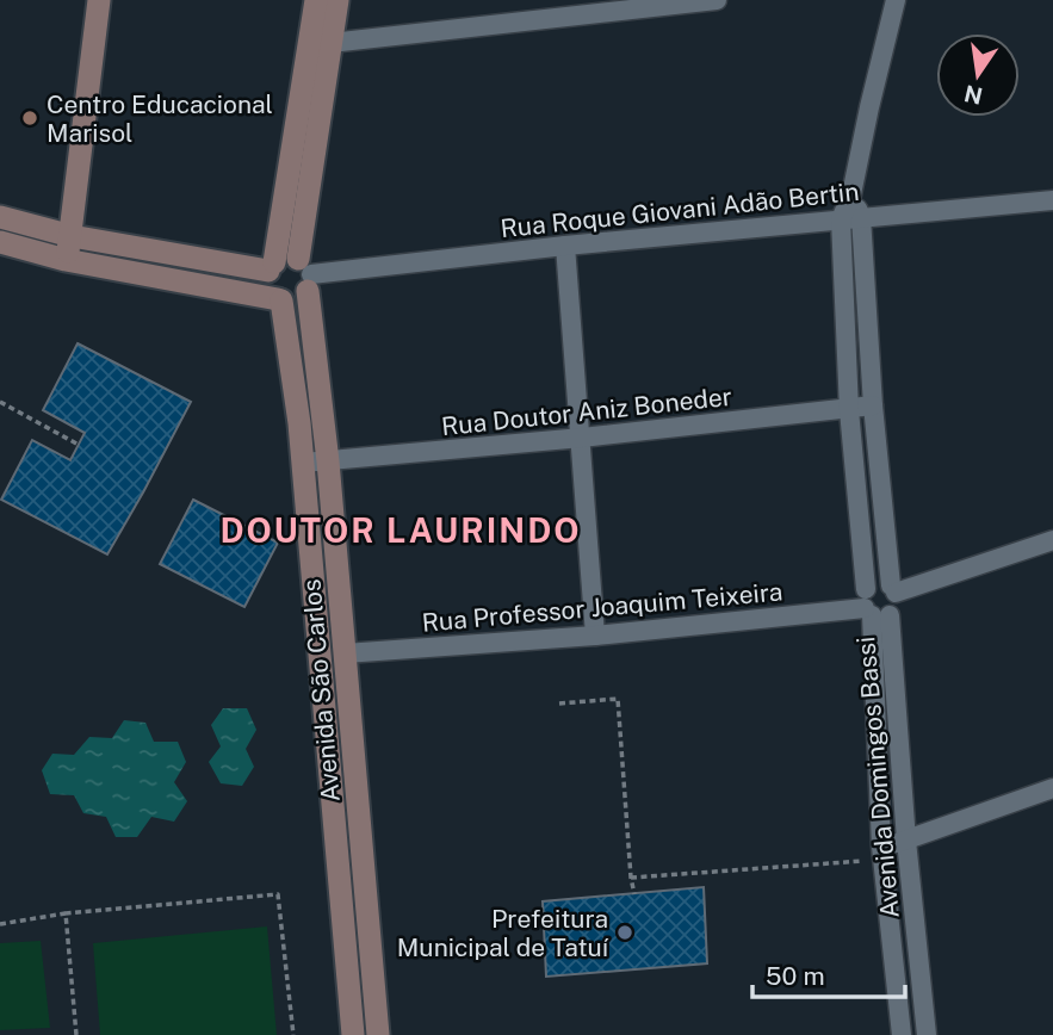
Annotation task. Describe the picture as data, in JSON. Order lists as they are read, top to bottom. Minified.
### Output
{"streets":{"main road":["Avenida São Carlos"],"street":["Rua Roque Giovani Adão Bertin","Rua Doutor Aniz Boneder","Rua Professor Joaquim Teixeira","Avenida Domingos Bassi"]},"crossings":[["Rua Roque Giovani Adão Bertin","Avenida São Carlos"],["Rua Roque Giovani Adão Bertin","Avenida Domingos Bassi"],["Rua Doutor Aniz Boneder","Avenida São Carlos"],["Rua Doutor Aniz Boneder","Avenida Domingos Bassi"],["Rua Professor Joaquim Teixeira","Avenida São Carlos"],["Rua Professor Joaquim Teixeira","Avenida Domingos Bassi"]],"districts":["DOUTOR LAURINDO"],"places":["Centro Educacional Marisol","Prefeitura Municipal de Tatuí"],"scale_bar":"50 m","north":"bottom"}
